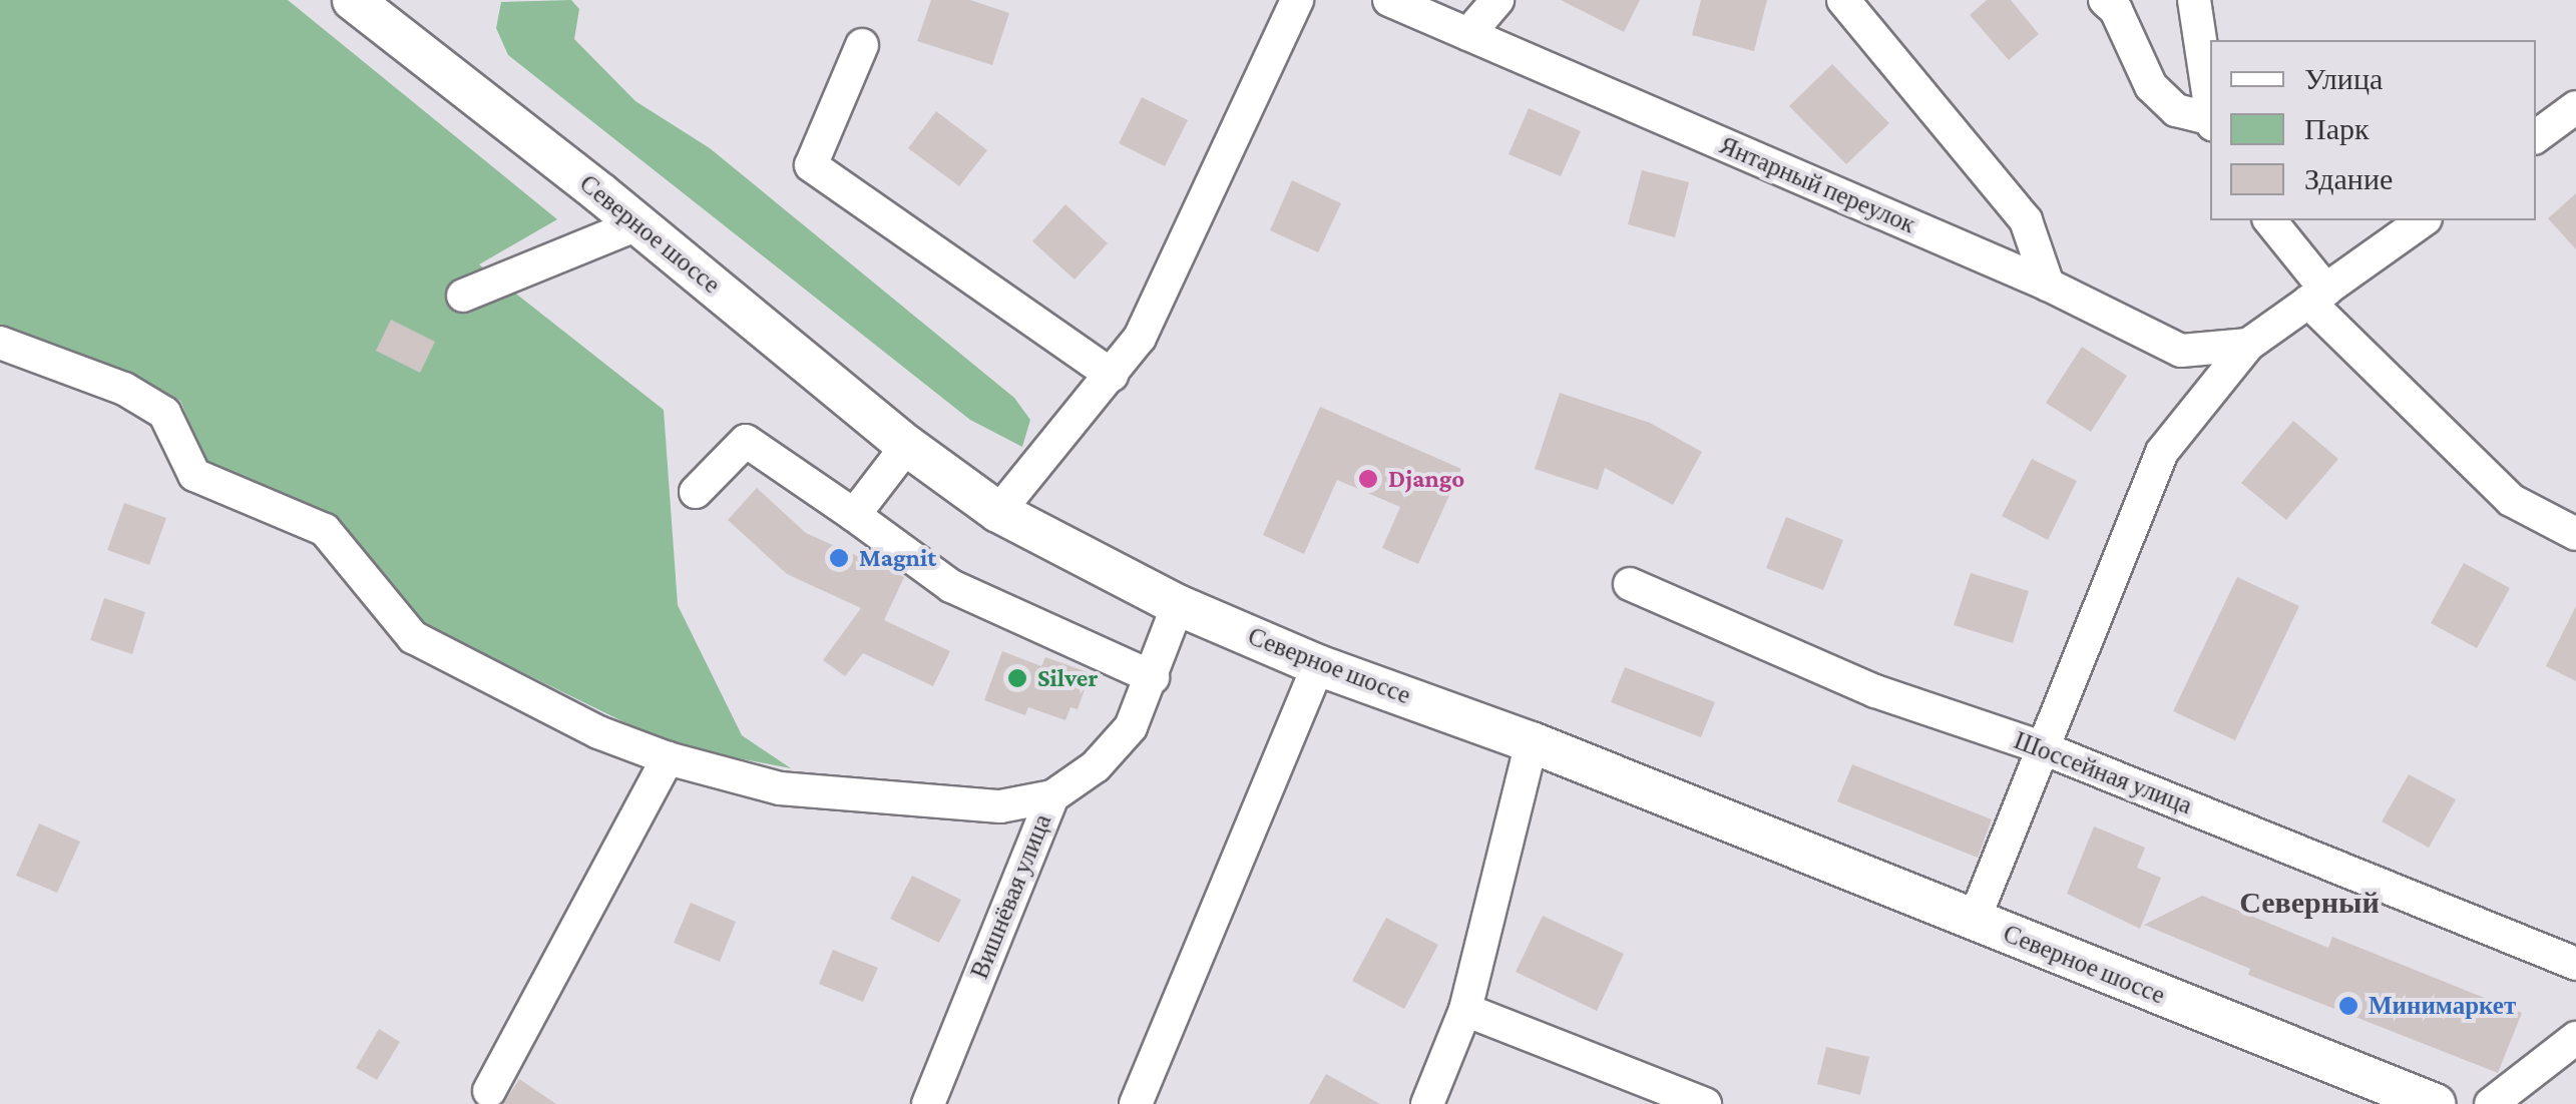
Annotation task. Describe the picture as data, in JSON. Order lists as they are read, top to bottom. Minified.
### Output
{"streets":{"main road":["Северное шоссе"],"street":["Янтарный переулок","Шоссейная улица","Вишнёвая улица"]},"crossings":[["Северное шоссе","Вишнёвая улица"]],"districts":["Северный"],"places":["Django","Magnit","Silver","Минимаркет"],"legend":["Улица","Парк","Здание"]}
